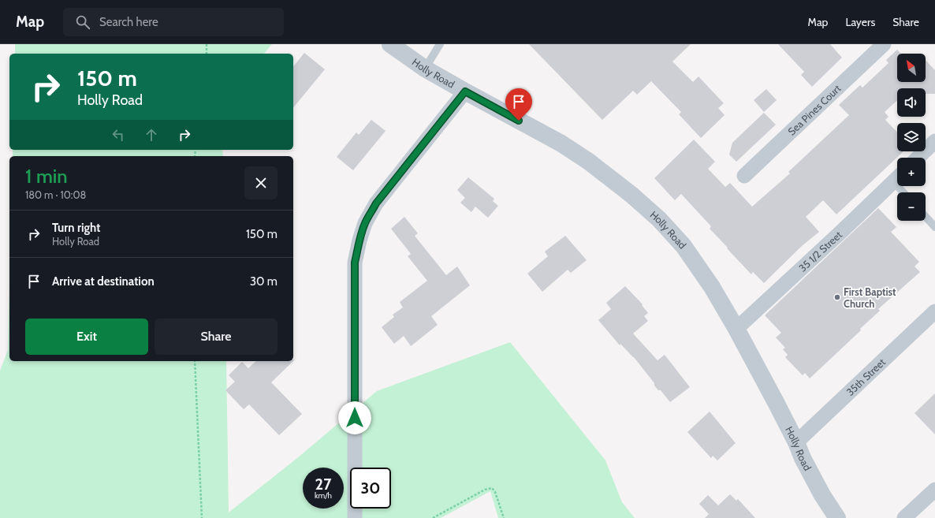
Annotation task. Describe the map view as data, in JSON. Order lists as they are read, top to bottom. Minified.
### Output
{"streets":{"street":["Holly Road","Sea Pines Court","35 1/2 Street","35th Street"]},"crossings":[["Holly Road","35 1/2 Street"],["Holly Road","35th Street"]],"places":["First Baptist Church"],"north":"top left","page":{"header":"Map","search":"Search here","nav":["Map","Layers","Share"],"map_buttons":["+","−"],"turn":["150 m","Holly Road"],"heading":["1 min","180 m · 10:08"],"list":[{"name":"Turn right","note":"Holly Road","value":"150 m"},{"name":"Arrive at destination","value":"30 m"}],"buttons":["Exit","Share"],"speed":"27 km/h","limit":"30"}}
